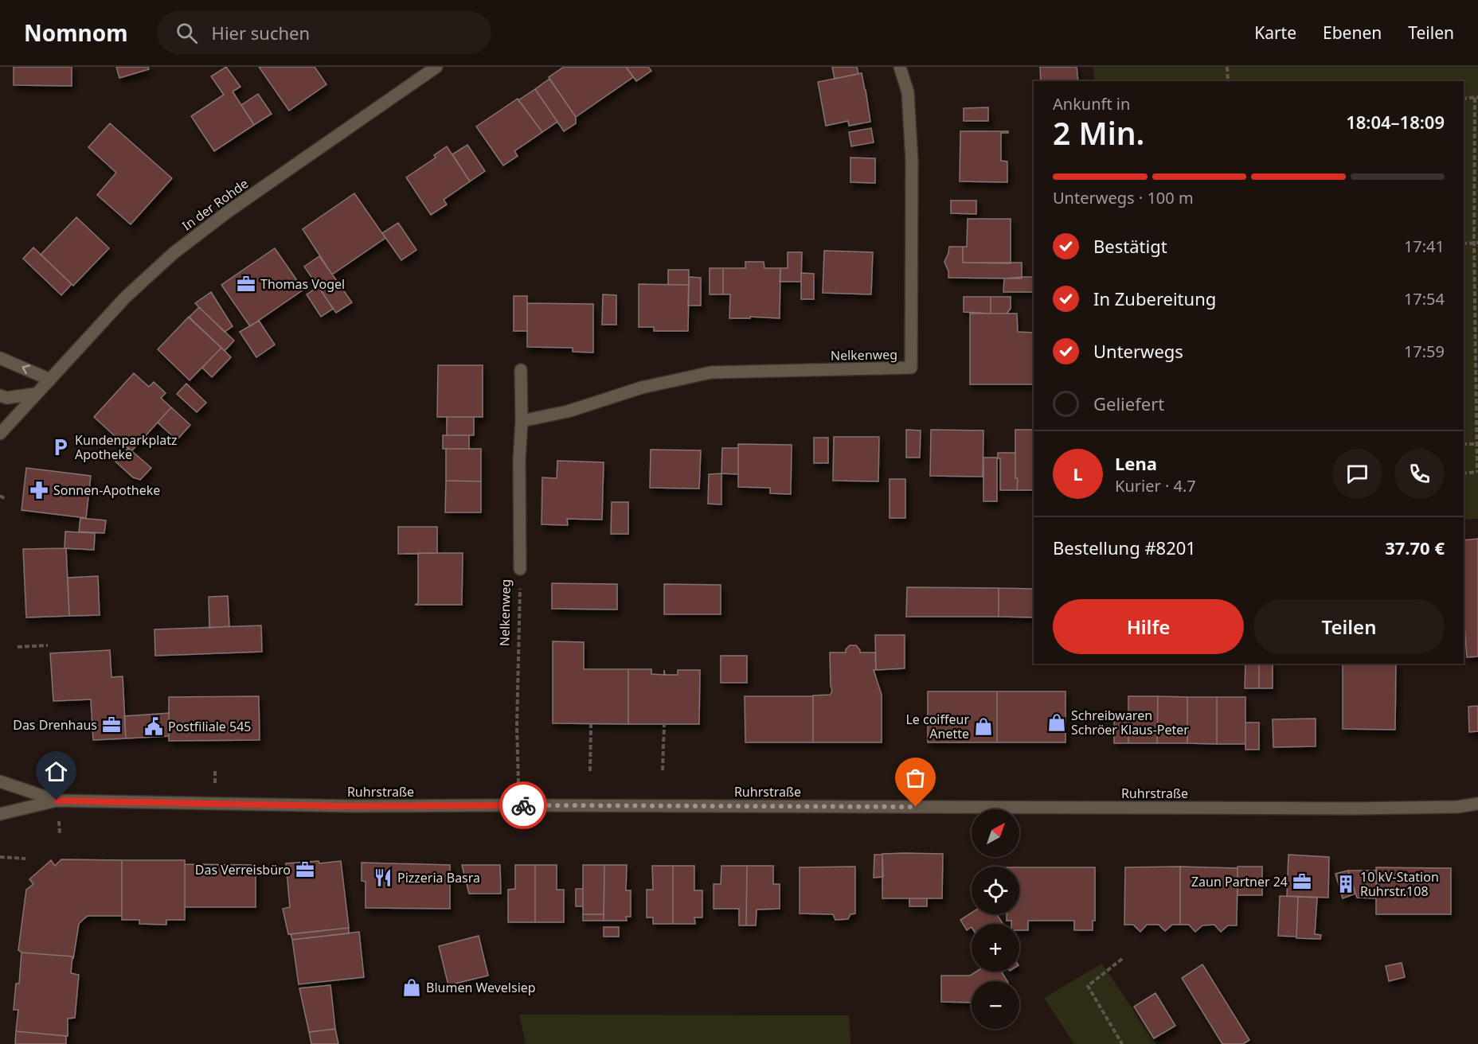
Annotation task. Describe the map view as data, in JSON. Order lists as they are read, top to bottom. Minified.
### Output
{"streets":{"street":["In der Rohde","Nelkenweg","Ruhrstraße"]},"crossings":[["Nelkenweg","Ruhrstraße"]],"places":{"office":["Thomas Vogel","Das Drenhaus","Das Verreisbüro","Zaun Partner 24"],"parking":["Kundenparkplatz Apotheke"],"pharmacy":["Sonnen-Apotheke"],"shop":["Schreibwaren Schröer Klaus-Peter","Le coiffeur Anette","Blumen Wevelsiep"],"public building":["Postfiliale 545"],"restaurant":["Pizzeria Basra"],"building":["10 kV-Station Ruhrstr.108"]},"north":"top right","page":{"header":"Nomnom","search":"Hier suchen","nav":["Karte","Ebenen","Teilen"],"heading":["2 Min.","Ankunft in","18:04–18:09"],"panel":["Lena","Kurier · 4.7","Bestellung #8201","37.70 €"],"bar":"Unterwegs · 100 m","list":[["Bestätigt","17:41"],["In Zubereitung","17:54"],["Unterwegs","17:59"],"Geliefert"],"round":"L","buttons":["Hilfe","Teilen"],"map_buttons":["+","−"]}}
